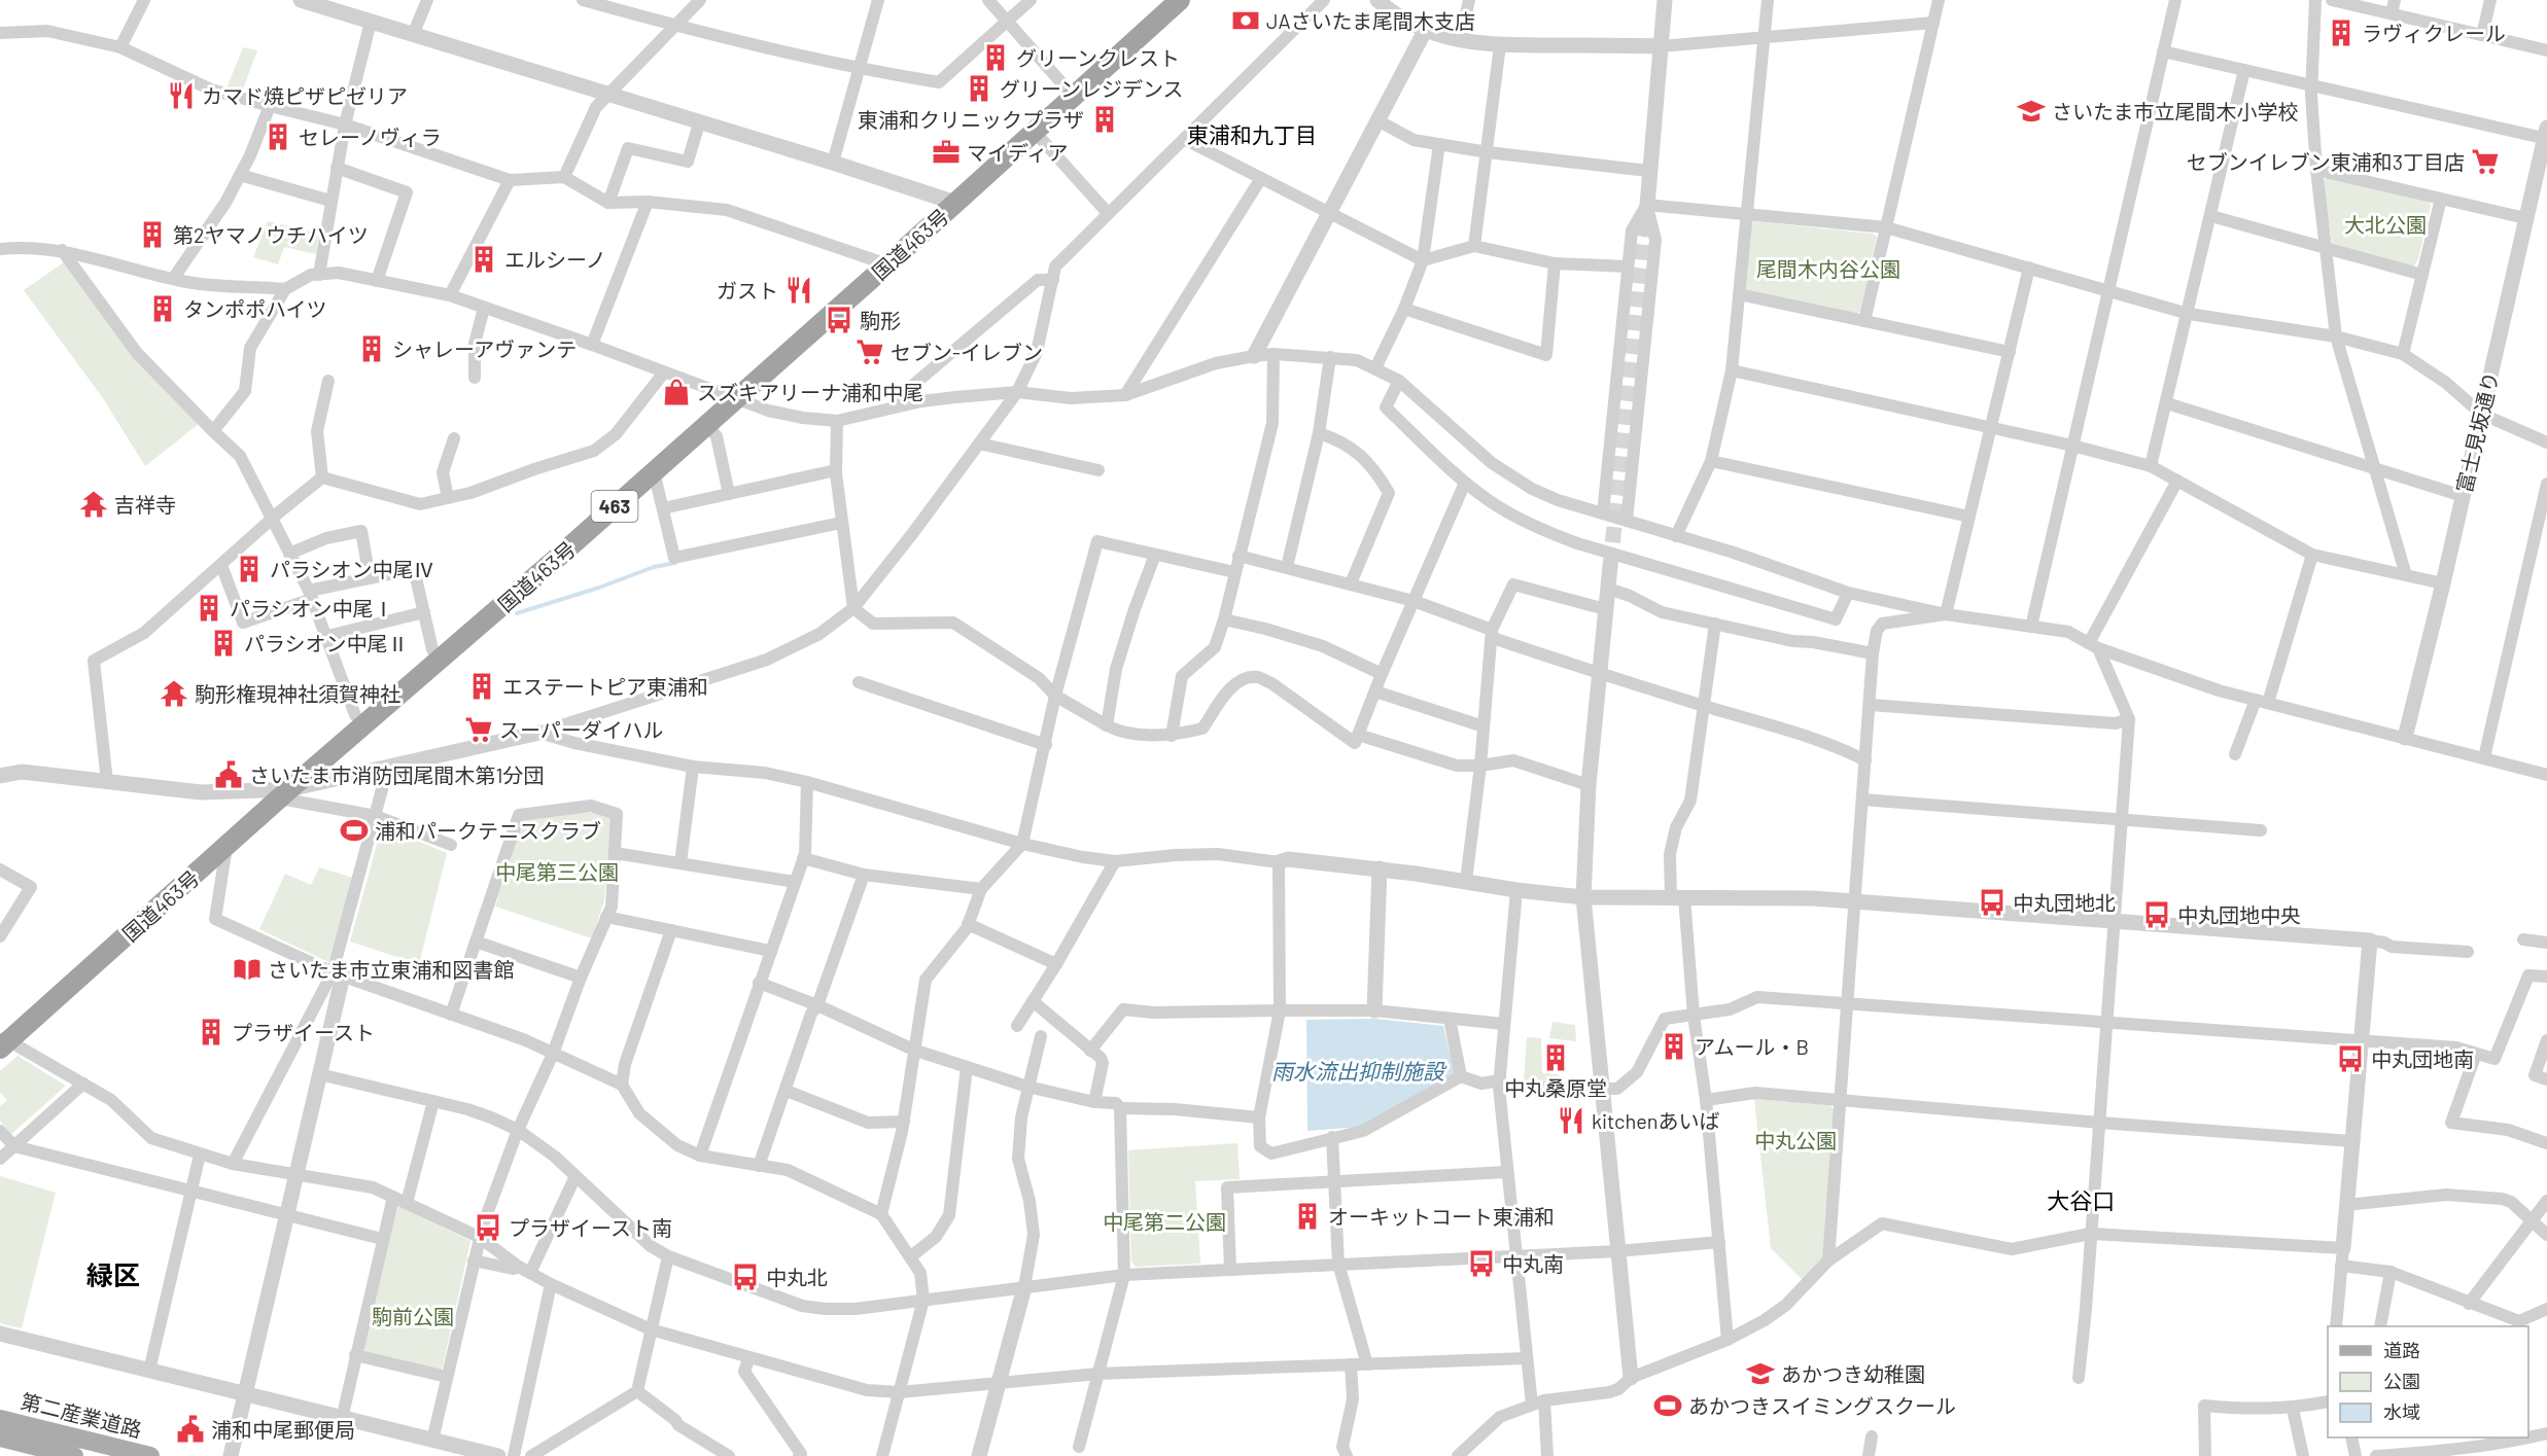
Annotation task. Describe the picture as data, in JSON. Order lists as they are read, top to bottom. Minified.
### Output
{"streets":{"highway":["国道463号","463"],"main road":["第二産業道路"],"street":["富士見坂通り"]},"districts":["東浦和九丁目","大谷口","緑区"],"water":["雨水流出抑制施設"],"parks":["大北公園","尾間木内谷公園","中尾第三公園","中丸公園","中尾第二公園","駒前公園"],"places":{"bank":["JAさいたま尾間木支店"],"building":["ラヴィクレール","グリーンクレスト","グリーンレジデンス","東浦和クリニックプラザ","セレーノヴィラ","第2ヤマノウチハイツ","エルシーノ","タンポポハイツ","シャレーアヴァンテ","パラシオン中尾Ⅳ","パラシオン中尾Ⅰ","パラシオン中尾Ⅱ","エステートピア東浦和","プラザイースト","アムール・B","中丸桑原堂","オーキットコート東浦和"],"restaurant":["カマド焼ピザピゼリア","ガスト","kitchenあいば"],"school or university":["さいたま市立尾間木小学校","あかつき幼稚園"],"office":["マイディア"],"supermarket":["セブンイレブン東浦和3丁目店","セブン-イレブン","スーパーダイハル"],"bus stop":["駒形","中丸団地北","中丸団地中央","中丸団地南","プラザイースト南","中丸南","中丸北"],"shop":["スズキアリーナ浦和中尾"],"temple":["吉祥寺","駒形権現神社須賀神社"],"public building":["さいたま市消防団尾間木第1分団","浦和中尾郵便局"],"sports":["浦和パークテニスクラブ","あかつきスイミングスクール"],"library":["さいたま市立東浦和図書館"]},"legend":["道路","公園","水域"]}
